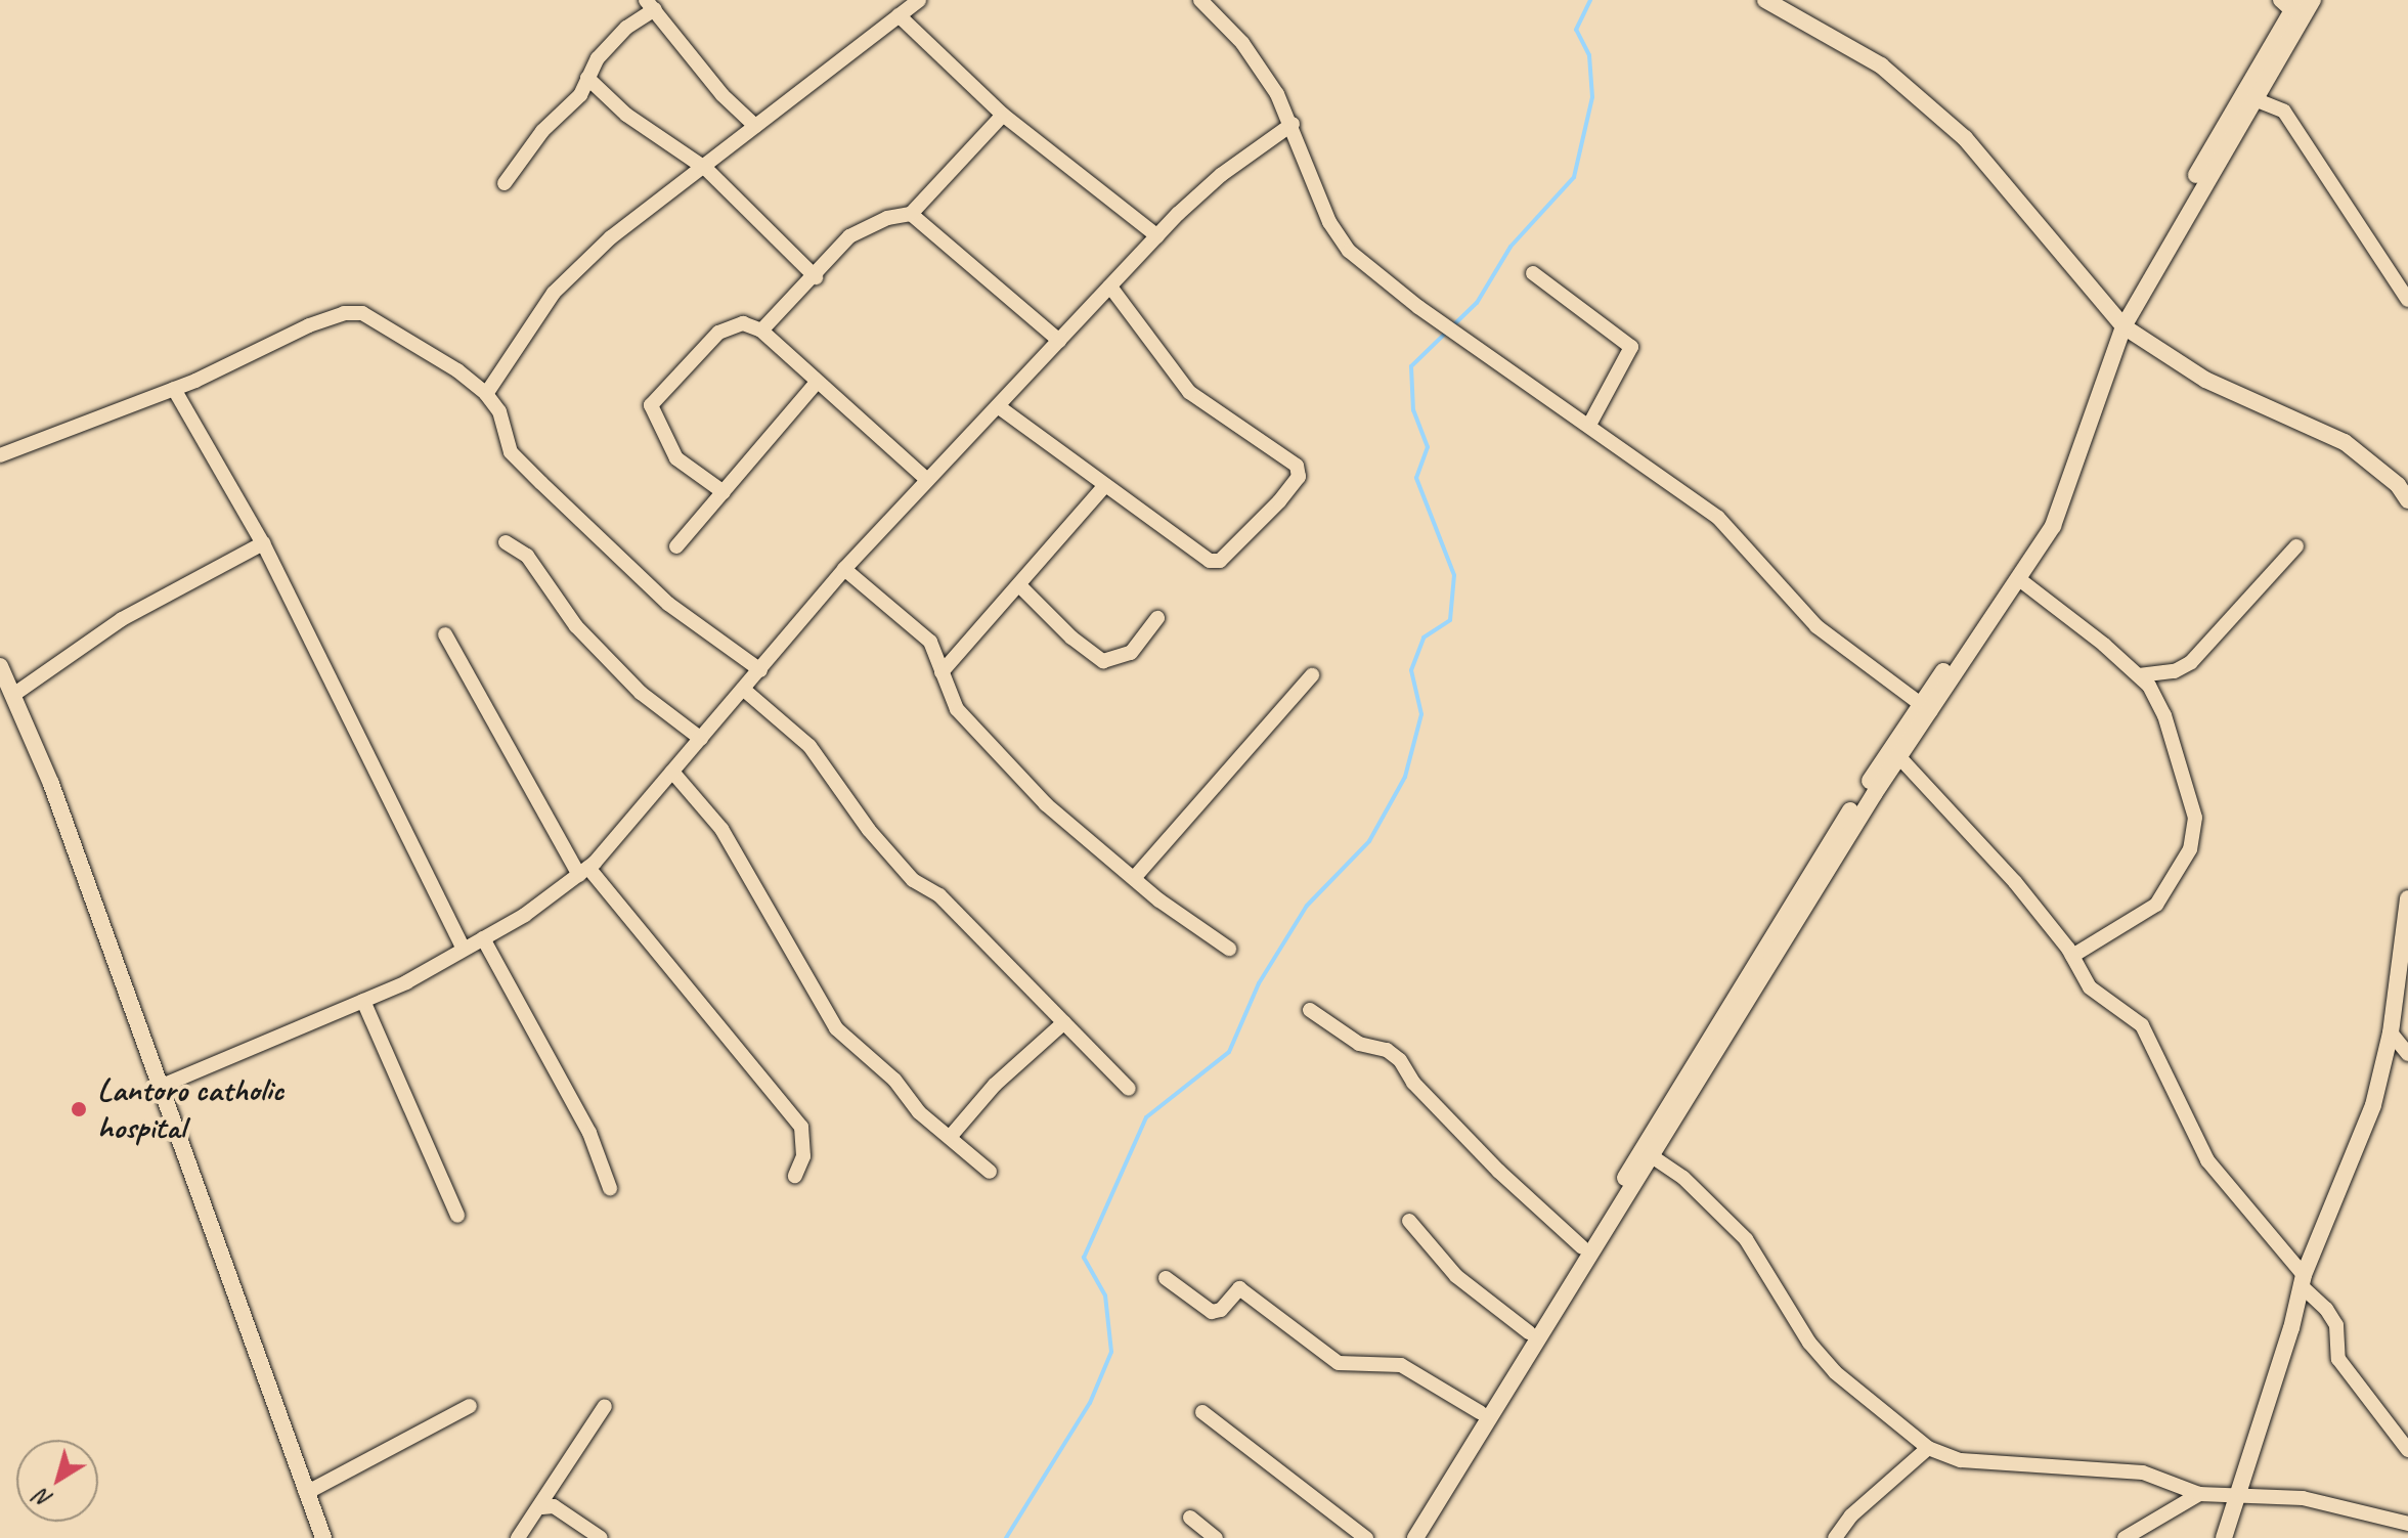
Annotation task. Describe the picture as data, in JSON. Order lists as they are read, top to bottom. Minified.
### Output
{"places":["Lantoro catholic hospital"],"north":"bottom left"}
